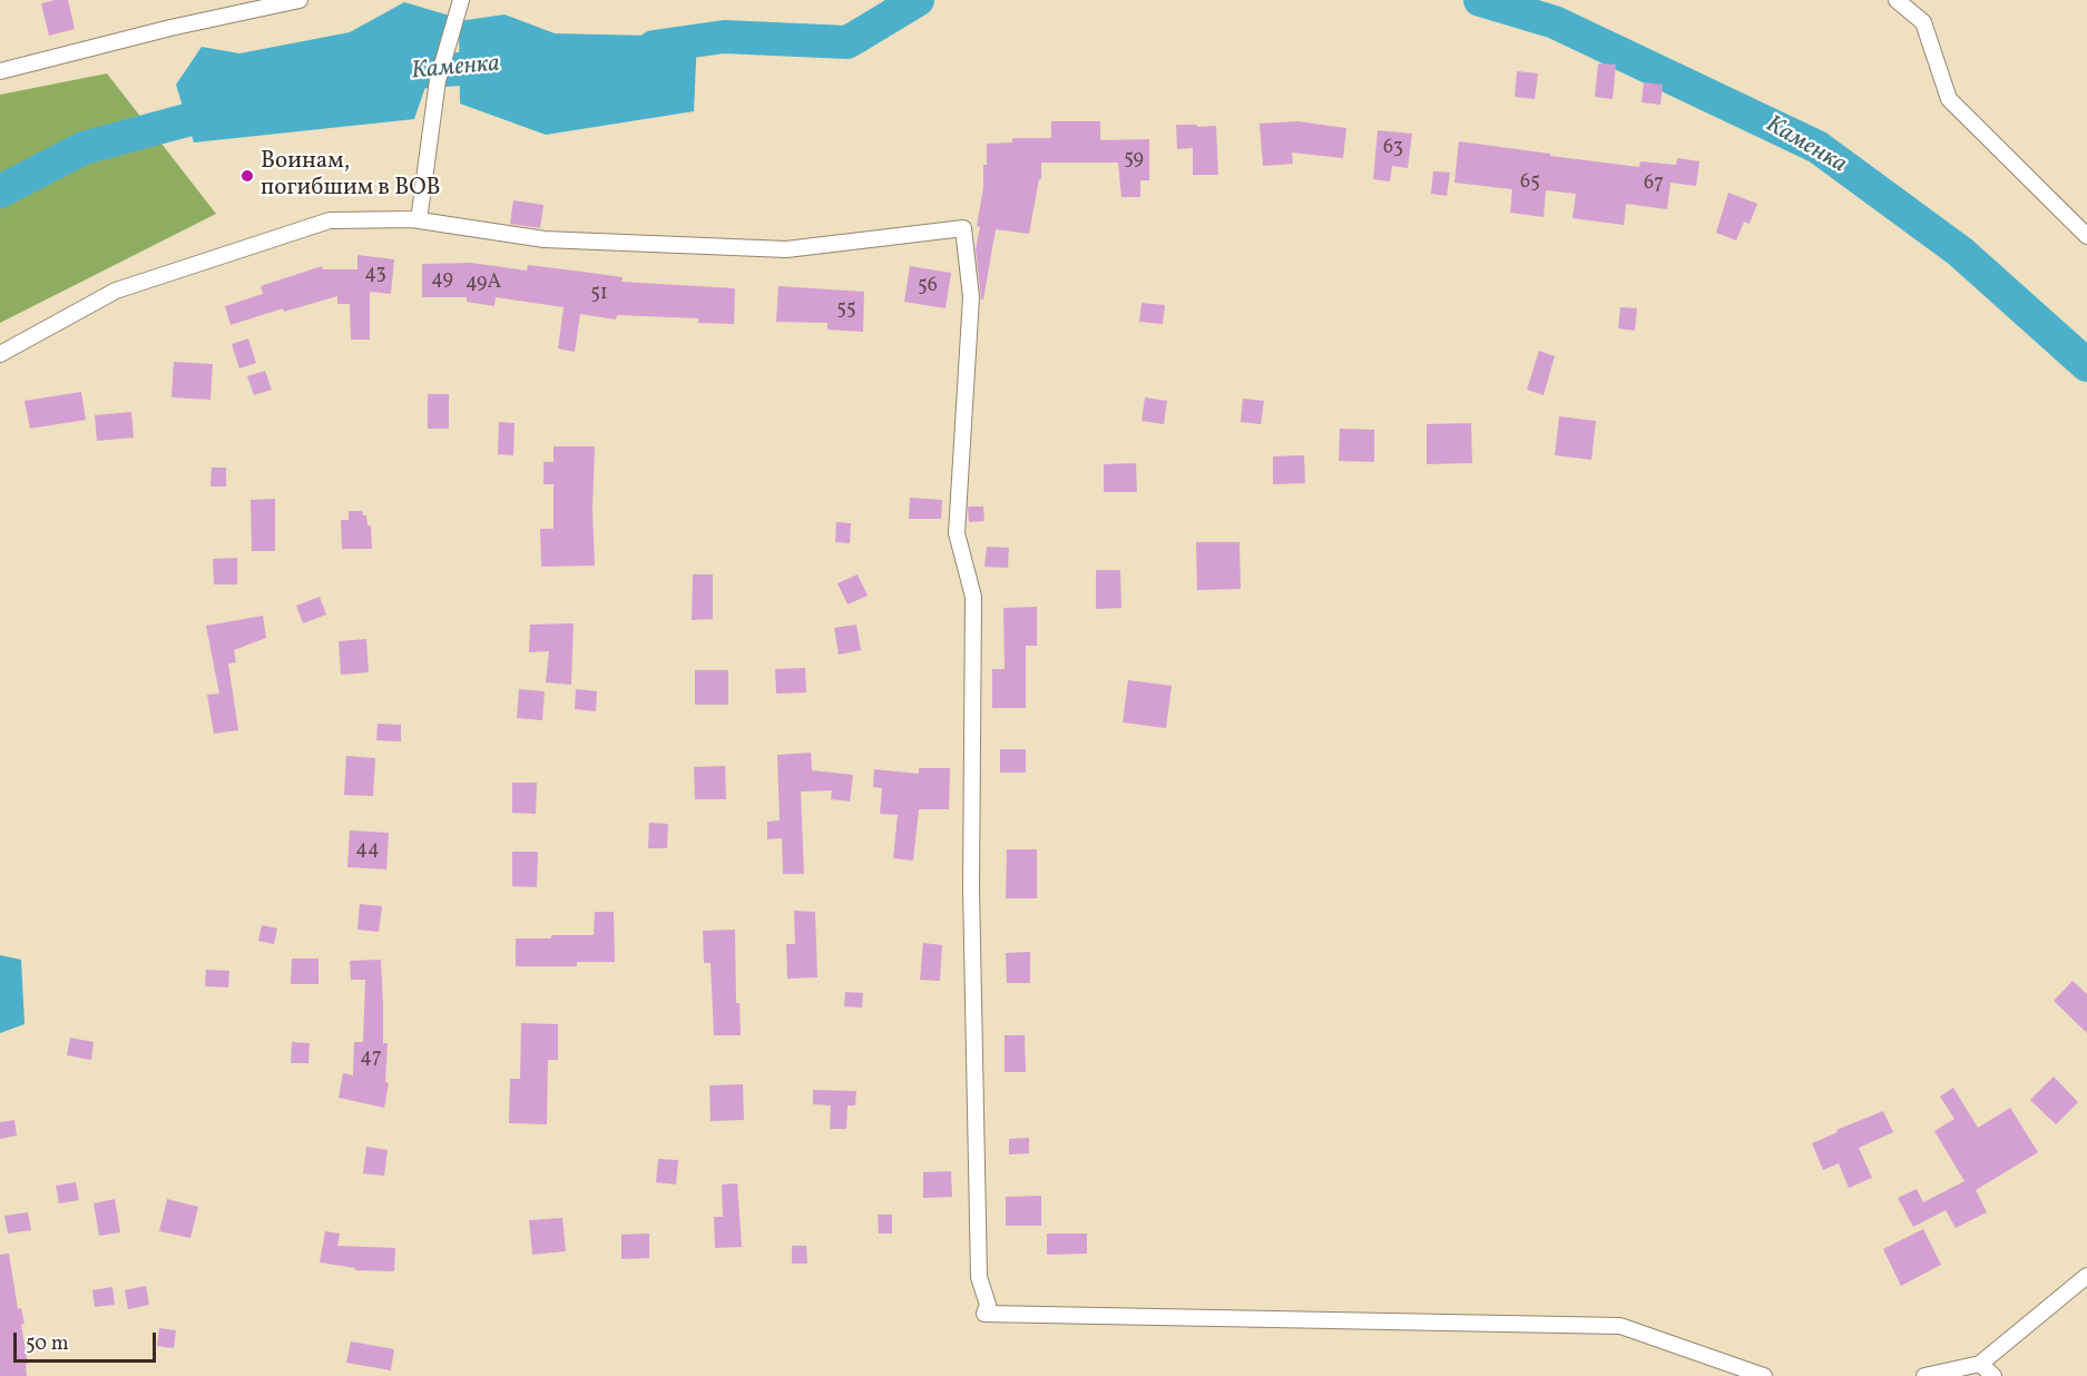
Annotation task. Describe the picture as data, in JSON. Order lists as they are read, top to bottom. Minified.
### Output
{"water":["Каменка"],"places":["Воинам, погибшим в ВОВ"],"house_numbers":["63","59","65","67","43","49","49А","56","51","55","44","47"],"scale_bar":"50 m"}
